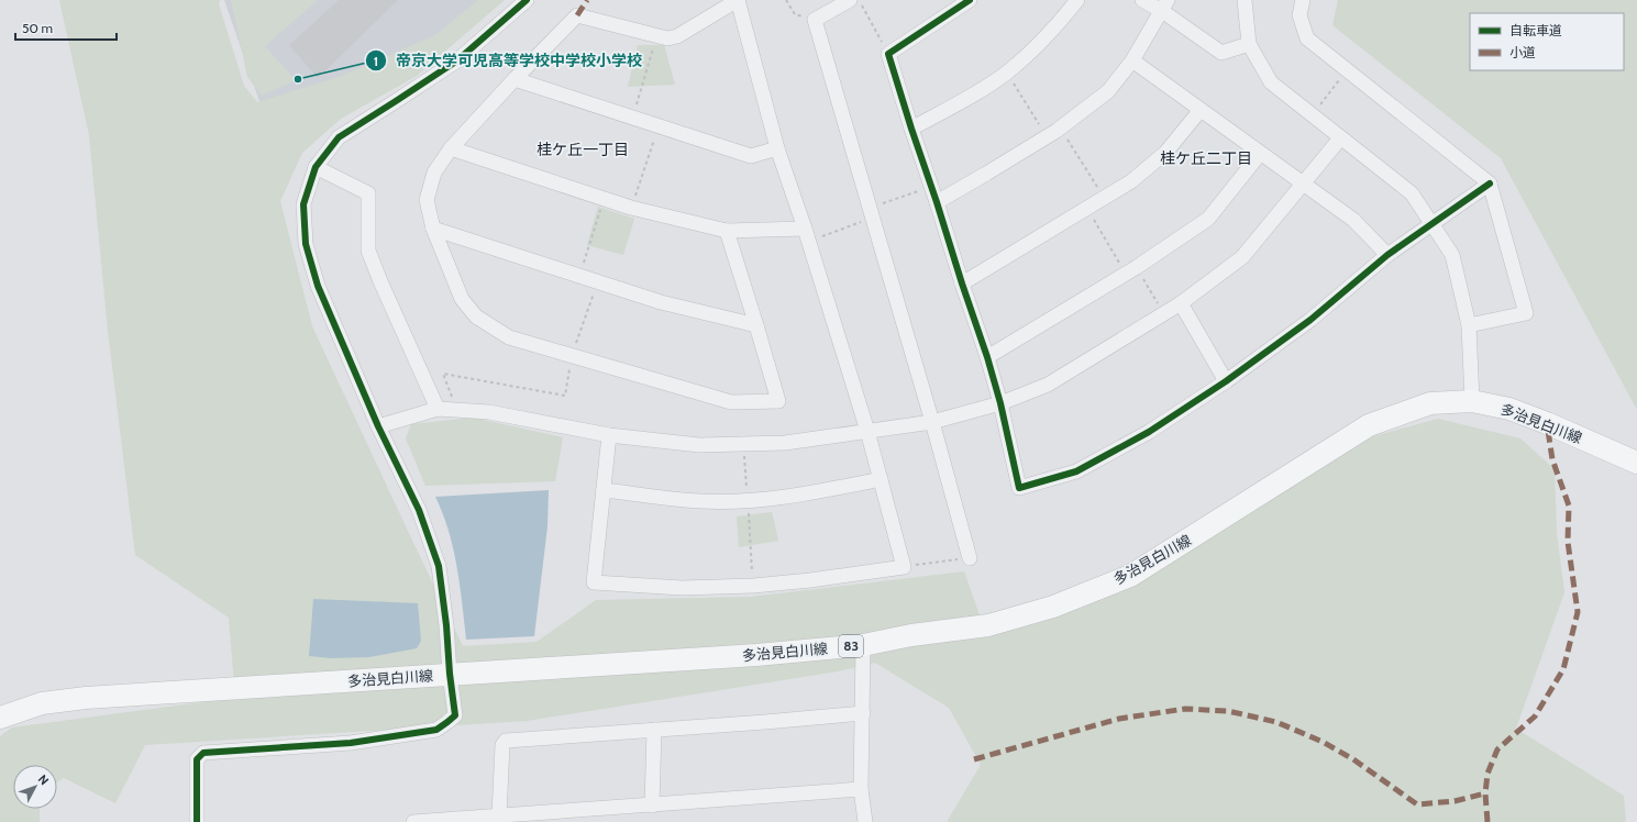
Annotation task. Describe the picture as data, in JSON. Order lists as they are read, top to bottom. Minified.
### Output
{"streets":{"main road":["多治見白川線","83"]},"districts":["桂ケ丘一丁目","桂ケ丘二丁目"],"places":["帝京大学可児高等学校中学校小学校"],"legend":["自転車道","小道"],"scale_bar":"50 m","north":"top right"}
